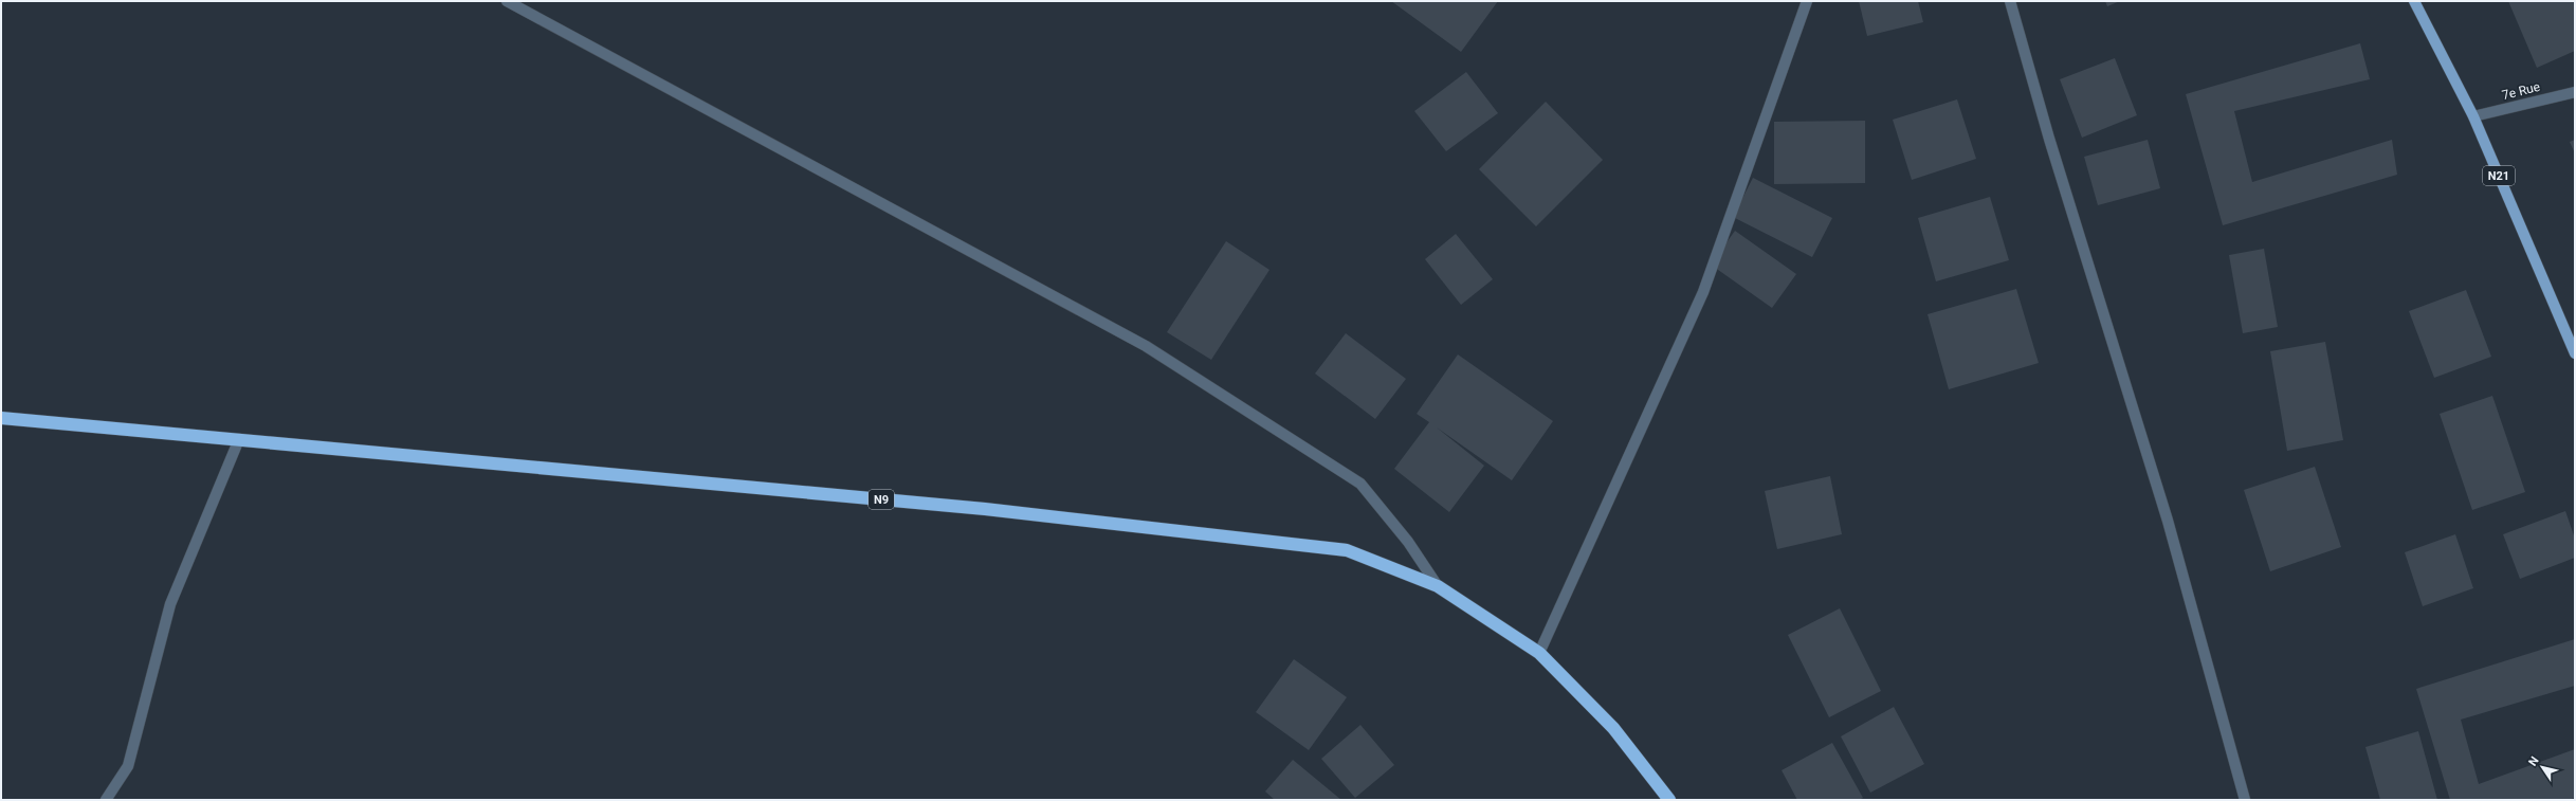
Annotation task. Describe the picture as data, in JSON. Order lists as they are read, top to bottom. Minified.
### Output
{"streets":{"highway":["N9"],"main road":["N21"],"street":["7e Rue"]},"crossings":[["7e Rue","N21"]],"north":"top left"}
